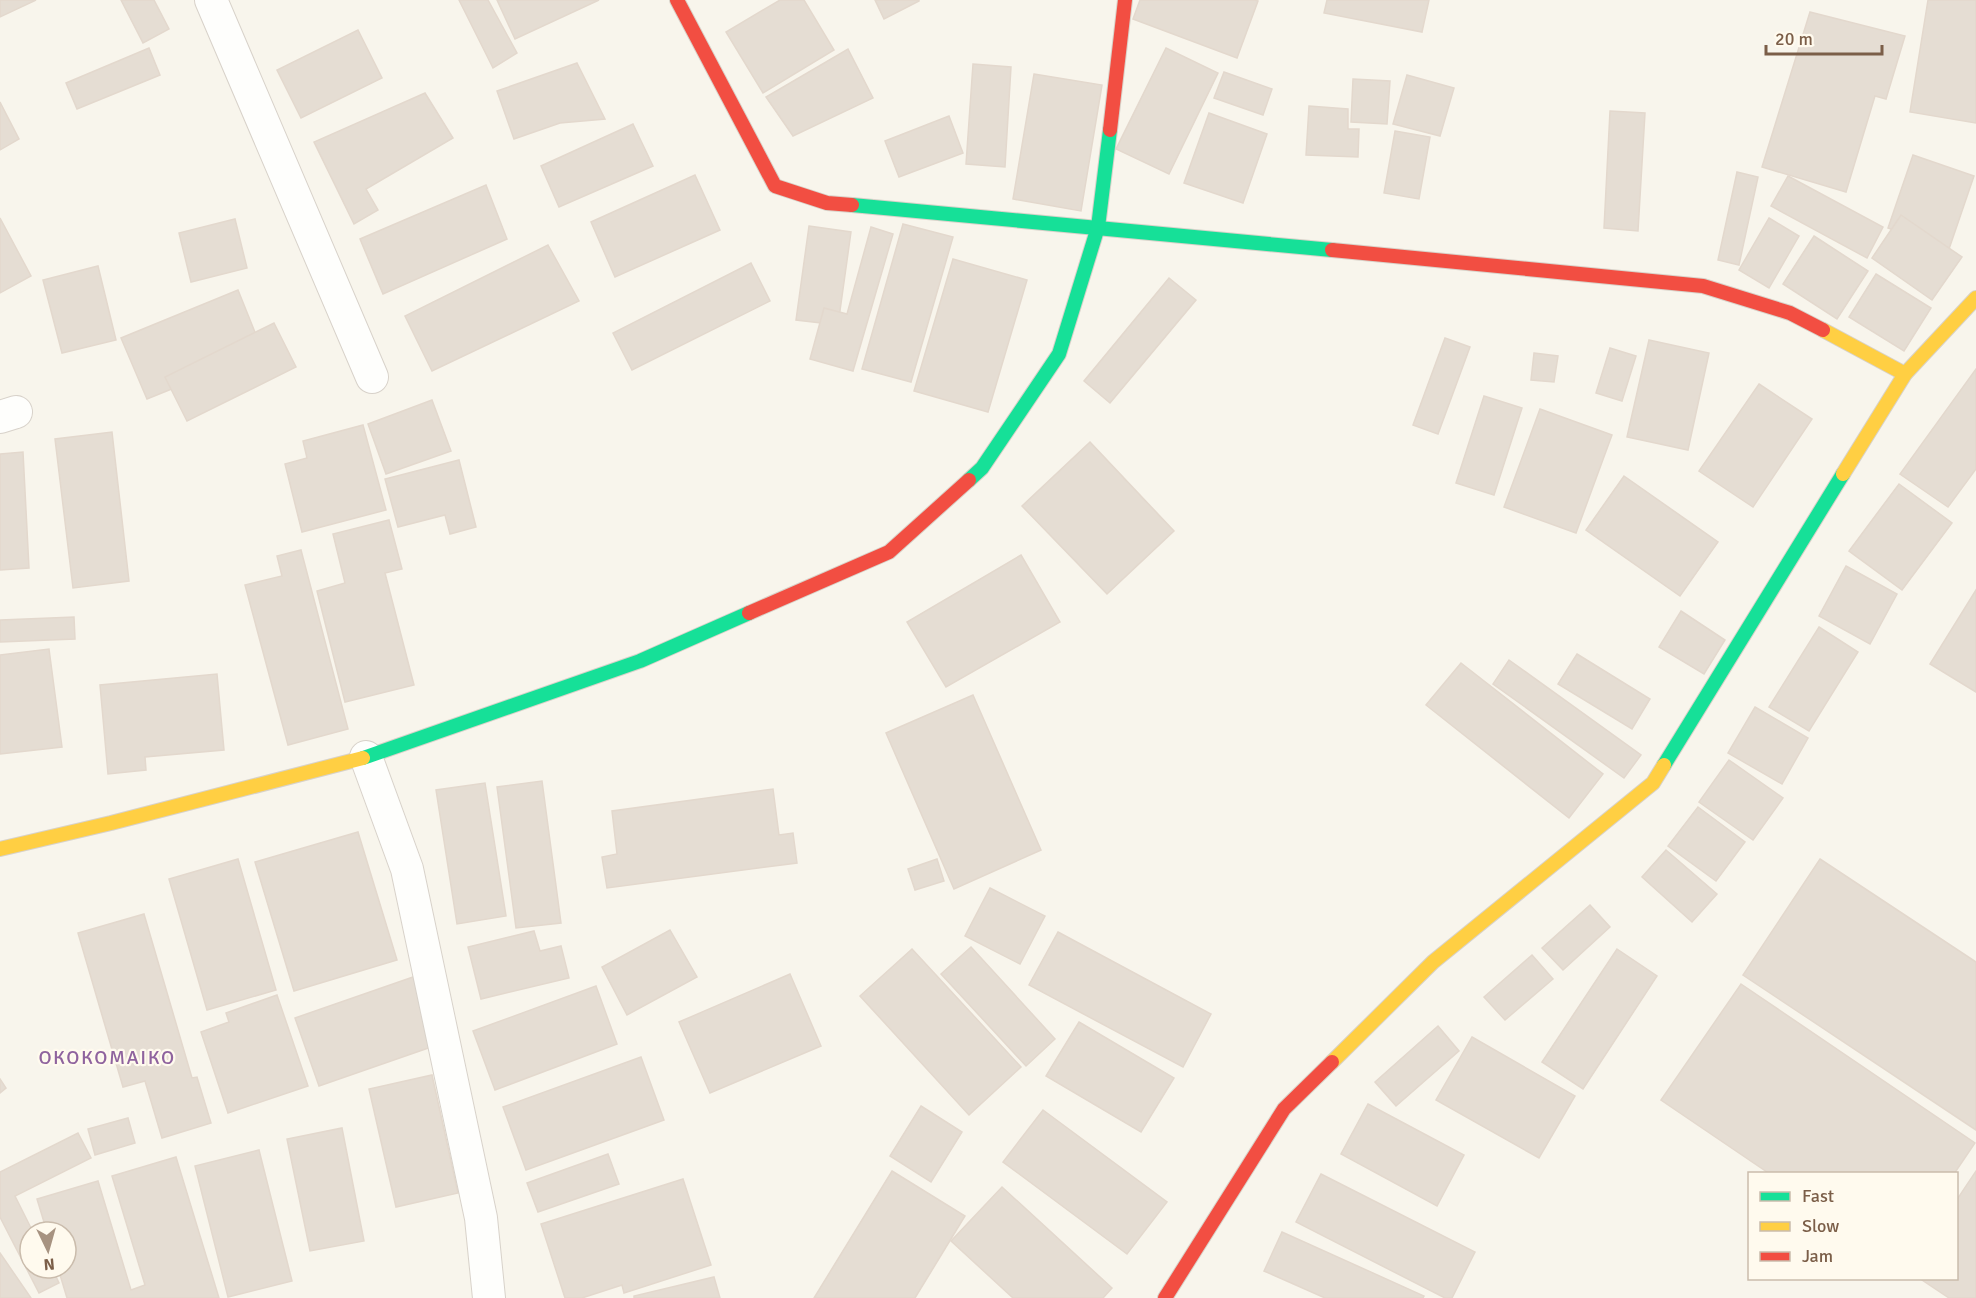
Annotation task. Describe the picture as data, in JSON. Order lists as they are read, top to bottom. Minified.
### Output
{"districts":["OKOKOMAIKO"],"legend":["Fast","Slow","Jam"],"scale_bar":"20 m","north":"bottom"}
